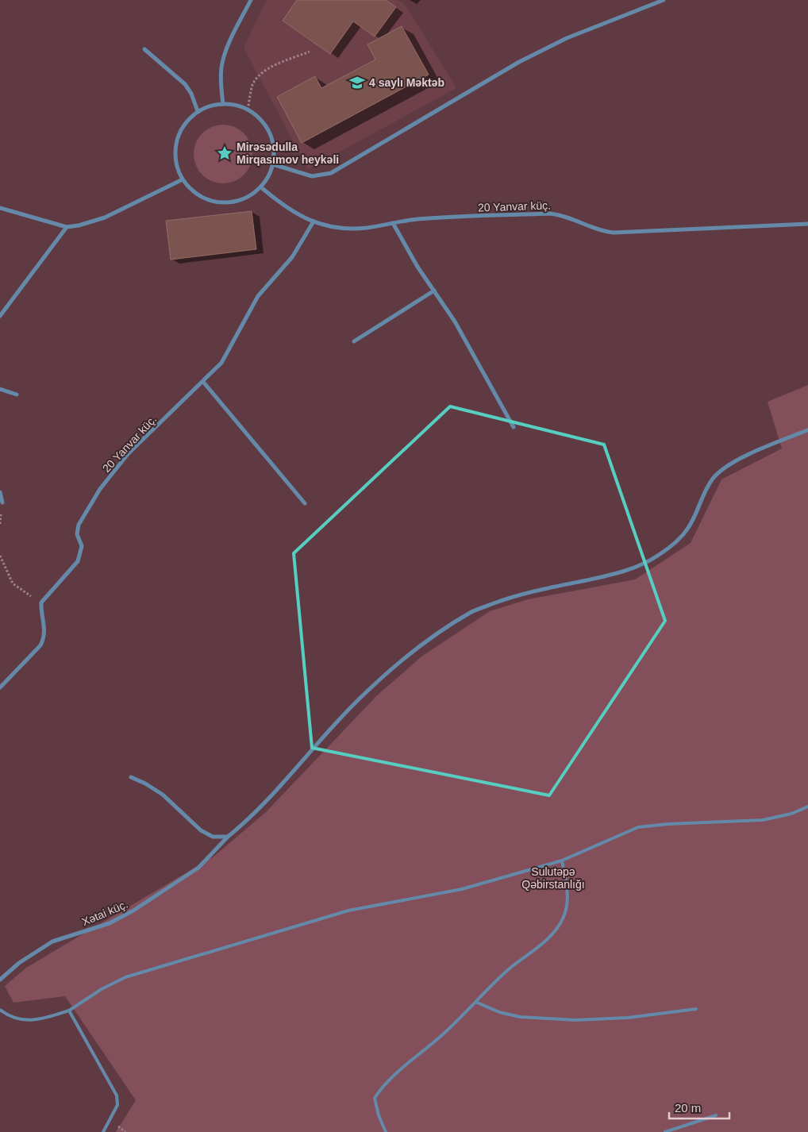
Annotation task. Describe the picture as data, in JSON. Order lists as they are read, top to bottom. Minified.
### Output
{"streets":{"street":["20 Yanvar küç.","Xətai küç."]},"parks":["Sulutəpə Qəbirstanlığı"],"places":{"school or university":["4 saylı Məktəb"],"place":["Mirəsədulla Mirqasımov heykəli"]},"scale_bar":"20 m"}
